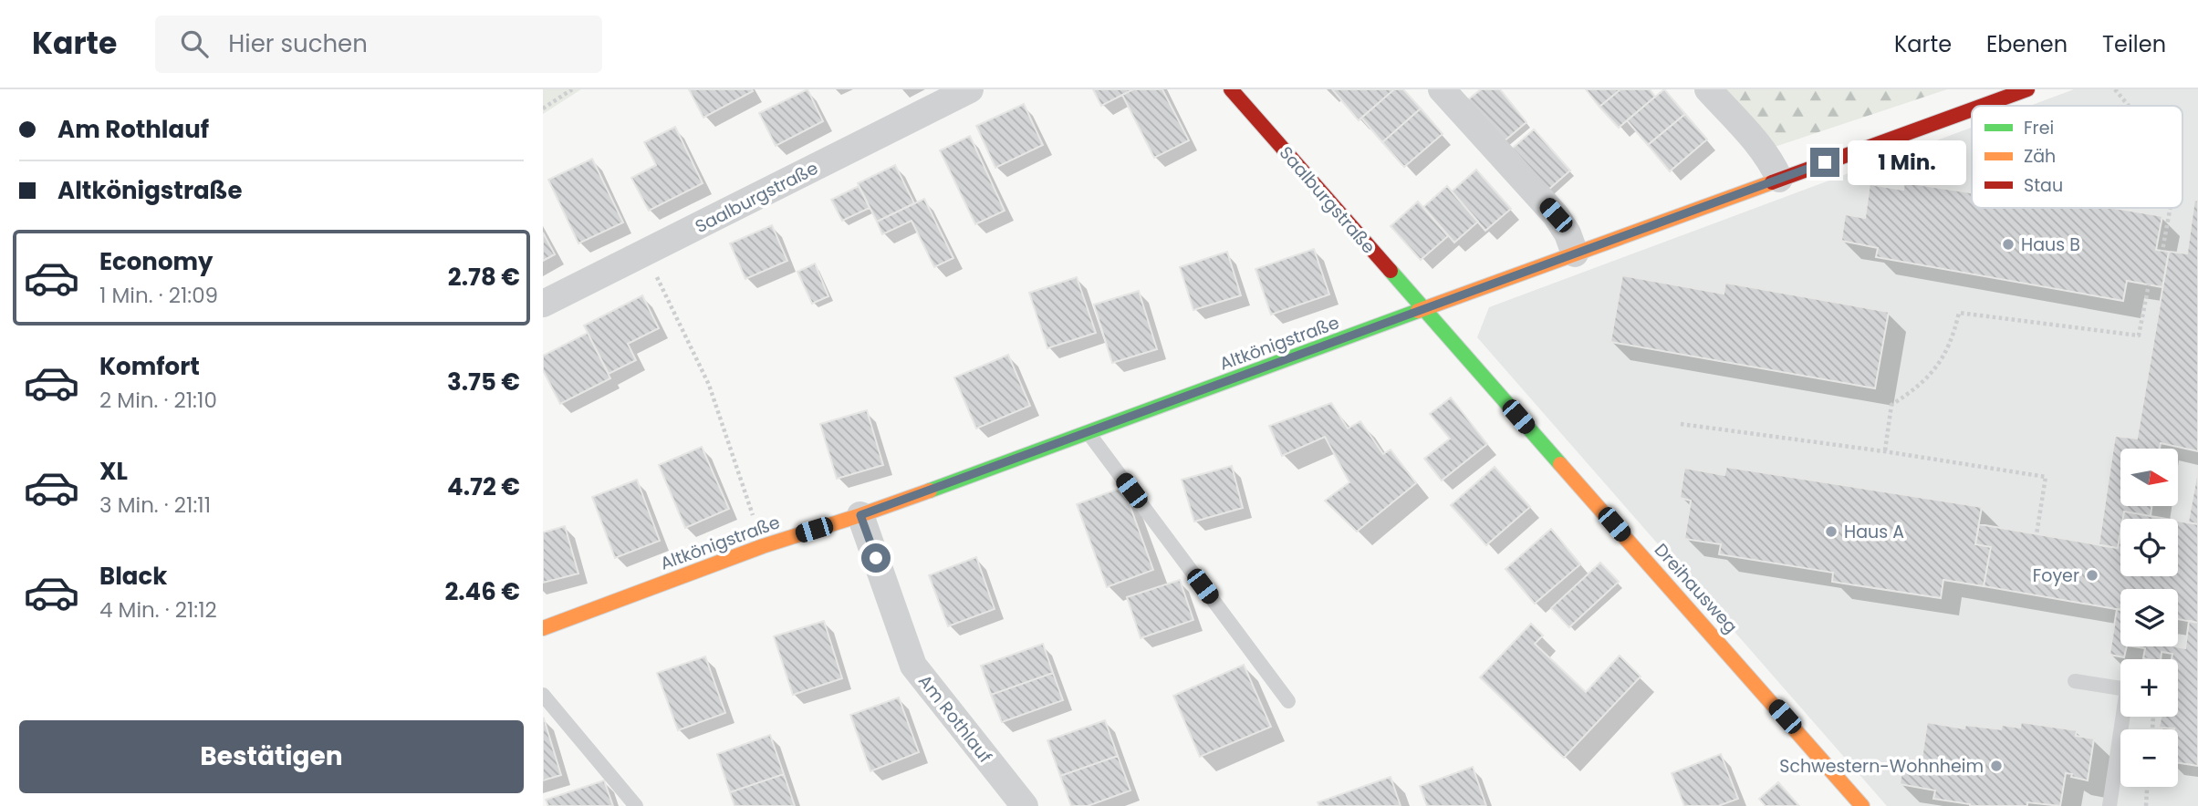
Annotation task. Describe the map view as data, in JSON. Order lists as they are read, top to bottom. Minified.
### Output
{"streets":{"street":["Saalburgstraße","Altkönigstraße","Dreihausweg","Am Rothlauf"]},"crossings":[["Saalburgstraße","Altkönigstraße"],["Saalburgstraße","Dreihausweg"],["Altkönigstraße","Dreihausweg"],["Altkönigstraße","Am Rothlauf"]],"places":["Haus B","Haus A","Foyer","Schwestern-Wohnheim"],"legend":["Frei","Zäh","Stau"],"north":"right","page":{"header":"Karte","search":"Hier suchen","nav":["Karte","Ebenen","Teilen"],"banner":["Am Rothlauf","Altkönigstraße"],"bubble":"1 Min.","list":[{"name":"Economy","note":"1 Min. · 21:09","value":"2.78 €"},{"name":"Komfort","note":"2 Min. · 21:10","value":"3.75 €"},{"name":"XL","note":"3 Min. · 21:11","value":"4.72 €"},{"name":"Black","note":"4 Min. · 21:12","value":"2.46 €"}],"map_buttons":["+","−"],"buttons":"Bestätigen"}}
